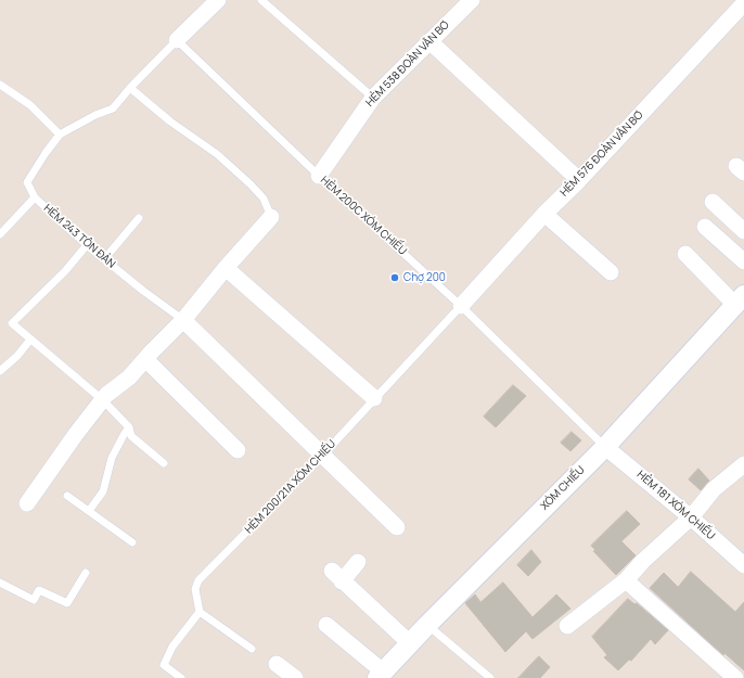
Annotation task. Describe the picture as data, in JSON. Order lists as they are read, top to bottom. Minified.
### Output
{"streets":{"street":["HẺM 538 ĐOÀN VĂN BƠ","HẺM 576 ĐOÀN VĂN BƠ","XÓM CHIẾU","HẺM 181 XÓM CHIẾU"],"lane":["HẺM 200C XÓM CHIẾU","HẺM 243 TÔN ĐẢN","HẺM 200/21A XÓM CHIẾU"]},"crossings":[["HẺM 538 ĐOÀN VĂN BƠ","HẺM 200C XÓM CHIẾU"],["HẺM 576 ĐOÀN VĂN BƠ","HẺM 200C XÓM CHIẾU"],["HẺM 576 ĐOÀN VĂN BƠ","HẺM 200/21A XÓM CHIẾU"],["HẺM 200C XÓM CHIẾU","HẺM 243 TÔN ĐẢN"],["HẺM 200C XÓM CHIẾU","HẺM 200/21A XÓM CHIẾU"],["HẺM 200C XÓM CHIẾU","XÓM CHIẾU"],["HẺM 200C XÓM CHIẾU","HẺM 181 XÓM CHIẾU"],["XÓM CHIẾU","HẺM 181 XÓM CHIẾU"]],"places":["Chợ 200"]}
